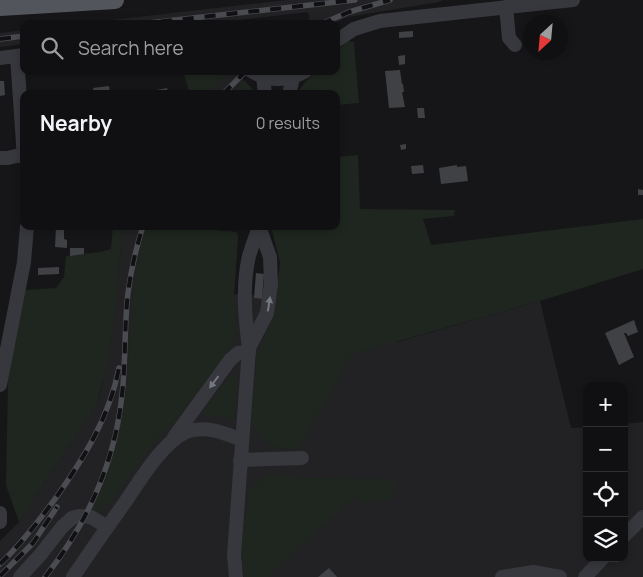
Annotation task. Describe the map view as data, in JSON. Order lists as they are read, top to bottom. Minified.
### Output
{"north":"bottom left","page":{"search":"Search here","heading":["Nearby","0 results"],"map_buttons":["+","−"]}}
